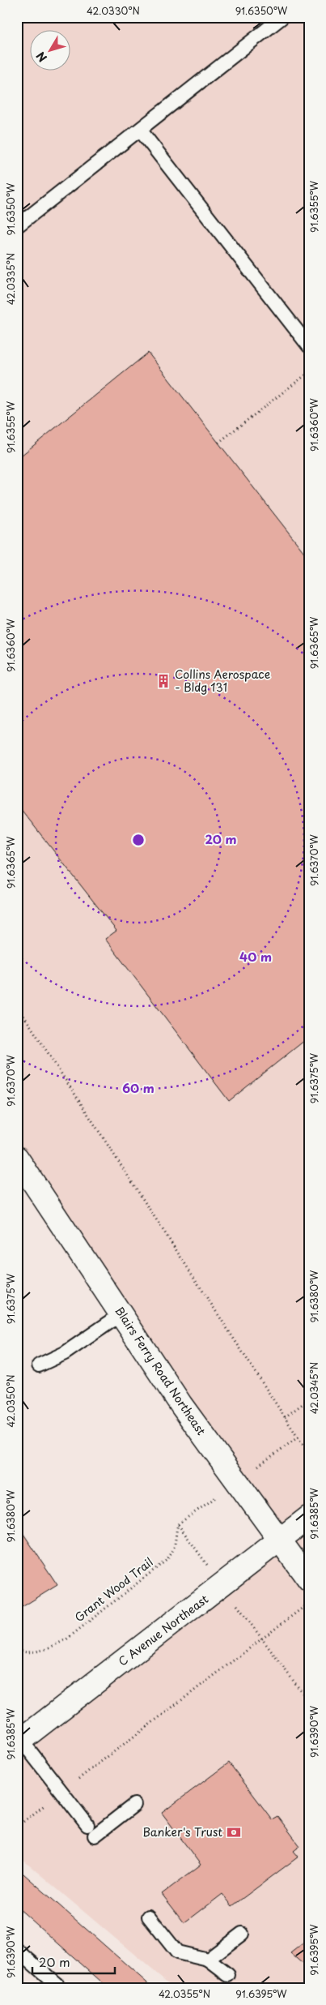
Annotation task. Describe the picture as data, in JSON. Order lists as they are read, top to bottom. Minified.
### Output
{"streets":{"main road":["Blairs Ferry Road Northeast","C Avenue Northeast"],"path":["Grant Wood Trail"]},"crossings":[["Blairs Ferry Road Northeast","C Avenue Northeast"]],"places":{"building":["Collins Aerospace - Bldg 131"],"bank":["Banker's Trust"]},"scale_bar":"20 m","north":"bottom left","coordinates":["42.0330°N","91.6350°W","91.6355°W","42.0335°N","91.6360°W","91.6365°W","91.6370°W","91.6375°W","91.6380°W","42.0345°N","42.0350°N","91.6385°W","91.6390°W","91.6395°W","42.0355°N"],"rings":["20 m","40 m","60 m"]}
